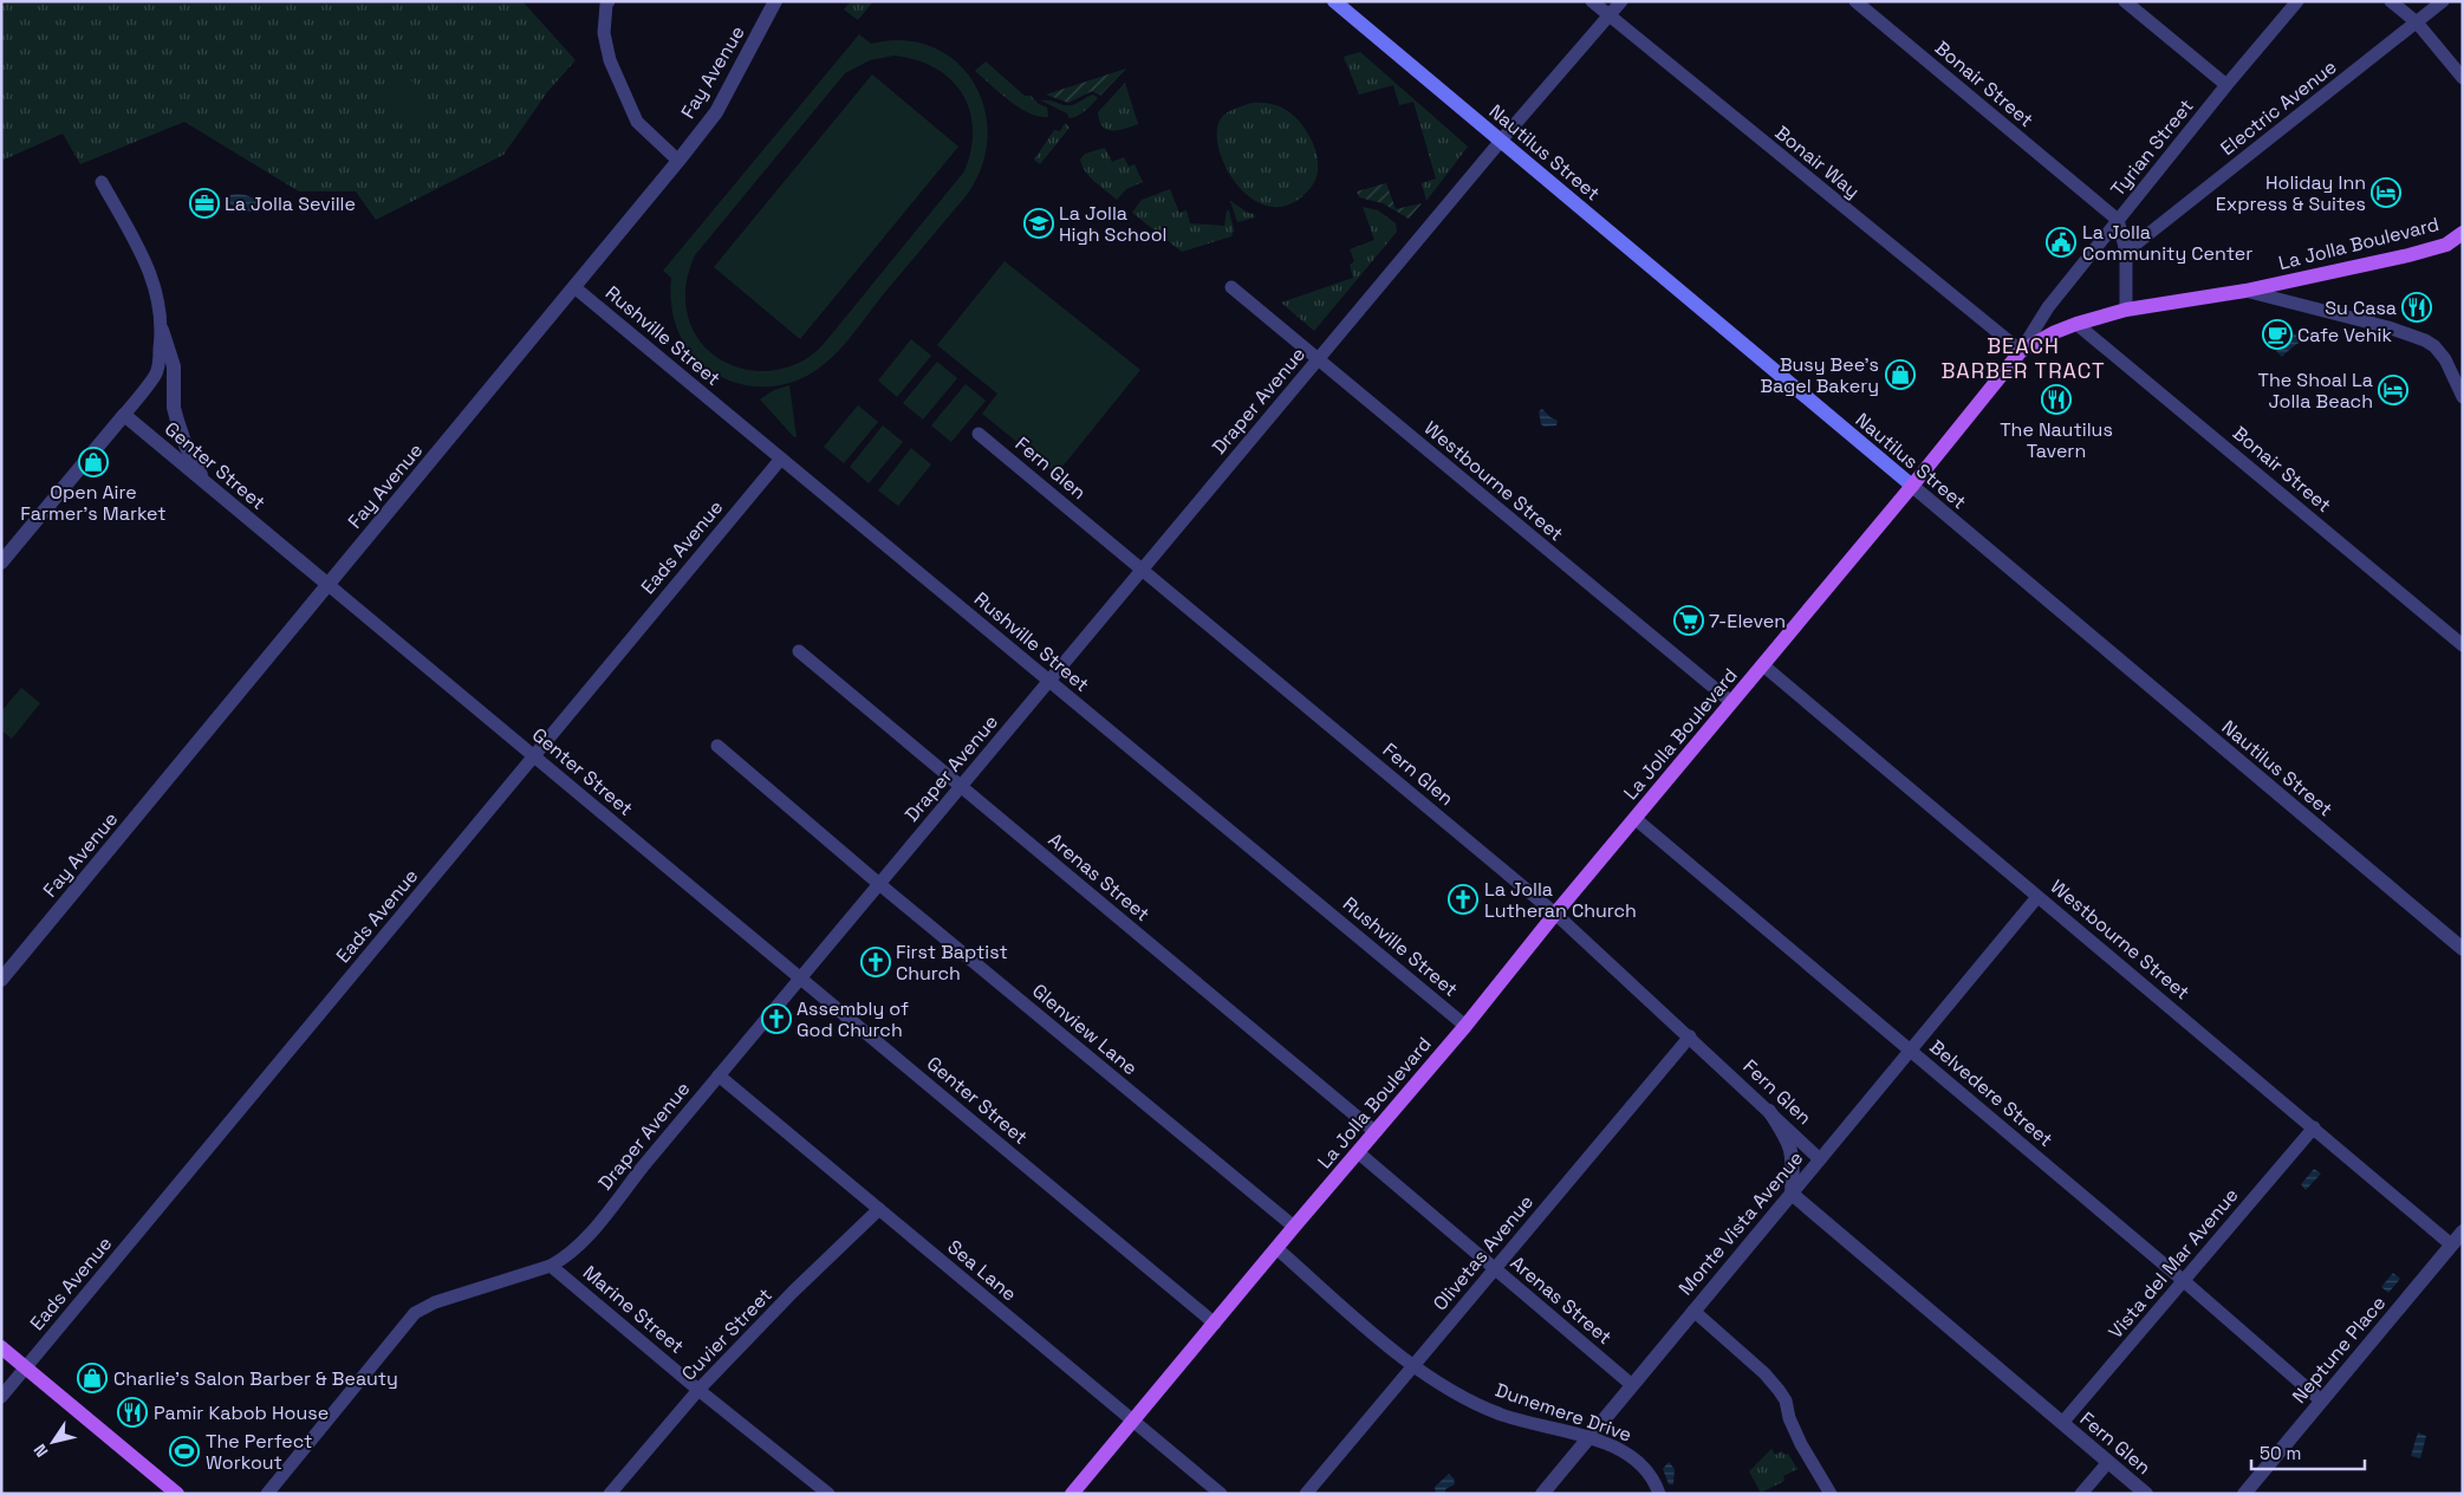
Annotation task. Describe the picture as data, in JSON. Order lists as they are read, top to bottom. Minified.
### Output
{"streets":{"main road":["Nautilus Street","La Jolla Boulevard"],"street":["Fay Avenue","Bonair Street","Electric Avenue","Tyrian Street","Bonair Way","Rushville Street","Draper Avenue","Genter Street","Fern Glen","Westbourne Street","Eads Avenue","Arenas Street","Glenview Lane","Belvedere Street","Monte Vista Avenue","Olivetas Avenue","Vista del Mar Avenue","Sea Lane","Marine Street","Cuvier Street","Neptune Place","Dunemere Drive"]},"crossings":[["Fay Avenue","Rushville Street"],["Fay Avenue","Genter Street"],["Bonair Street","Tyrian Street"],["Bonair Street","La Jolla Boulevard"],["Tyrian Street","Bonair Way"],["Tyrian Street","La Jolla Boulevard"],["Nautilus Street","La Jolla Boulevard"],["Nautilus Street","Draper Avenue"],["Bonair Way","La Jolla Boulevard"],["Bonair Way","Draper Avenue"],["La Jolla Boulevard","Rushville Street"],["La Jolla Boulevard","Genter Street"],["La Jolla Boulevard","Fern Glen"],["La Jolla Boulevard","Westbourne Street"],["La Jolla Boulevard","Arenas Street"],["La Jolla Boulevard","Glenview Lane"],["La Jolla Boulevard","Belvedere Street"],["La Jolla Boulevard","Sea Lane"],["La Jolla Boulevard","Dunemere Drive"],["Rushville Street","Draper Avenue"],["Rushville Street","Eads Avenue"],["Draper Avenue","Genter Street"],["Draper Avenue","Fern Glen"],["Draper Avenue","Westbourne Street"],["Draper Avenue","Arenas Street"],["Draper Avenue","Glenview Lane"],["Draper Avenue","Sea Lane"],["Draper Avenue","Marine Street"],["Genter Street","Eads Avenue"],["Fern Glen","Monte Vista Avenue"],["Fern Glen","Olivetas Avenue"],["Fern Glen","Vista del Mar Avenue"],["Westbourne Street","Monte Vista Avenue"],["Westbourne Street","Vista del Mar Avenue"],["Westbourne Street","Neptune Place"],["Arenas Street","Monte Vista Avenue"],["Arenas Street","Olivetas Avenue"],["Belvedere Street","Monte Vista Avenue"],["Belvedere Street","Vista del Mar Avenue"],["Belvedere Street","Neptune Place"],["Monte Vista Avenue","Dunemere Drive"],["Olivetas Avenue","Dunemere Drive"],["Sea Lane","Cuvier Street"],["Marine Street","Cuvier Street"]],"districts":["BEACH BARBER TRACT"],"places":{"hotel":["Holiday Inn Express & Suites","The Shoal La Jolla Beach"],"office":["La Jolla Seville"],"school or university":["La Jolla High School"],"public building":["La Jolla Community Center"],"restaurant":["Su Casa","The Nautilus Tavern","Pamir Kabob House"],"cafe":["Cafe Vehik"],"shop":["Busy Bee's Bagel Bakery","Open Aire Farmer’s Market","Charlie's Salon Barber & Beauty"],"supermarket":["7-Eleven"],"church":["La Jolla Lutheran Church","First Baptist Church","Assembly of God Church"],"sports":["The Perfect Workout"]},"scale_bar":"50 m","north":"bottom left"}
